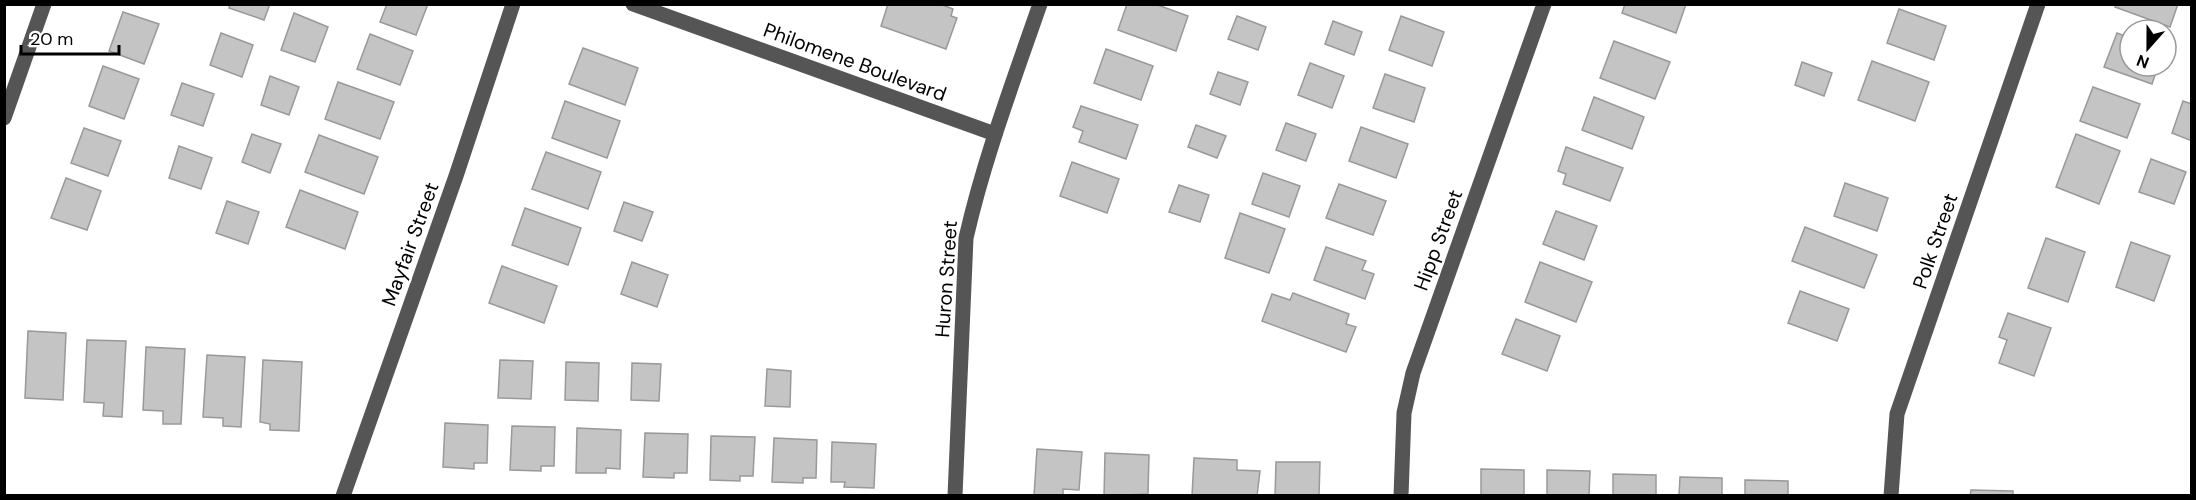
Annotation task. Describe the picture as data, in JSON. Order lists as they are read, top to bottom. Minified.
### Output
{"streets":{"street":["Philomene Boulevard","Hipp Street","Polk Street","Mayfair Street","Huron Street"]},"crossings":[["Philomene Boulevard","Huron Street"]],"scale_bar":"20 m","north":"bottom"}
